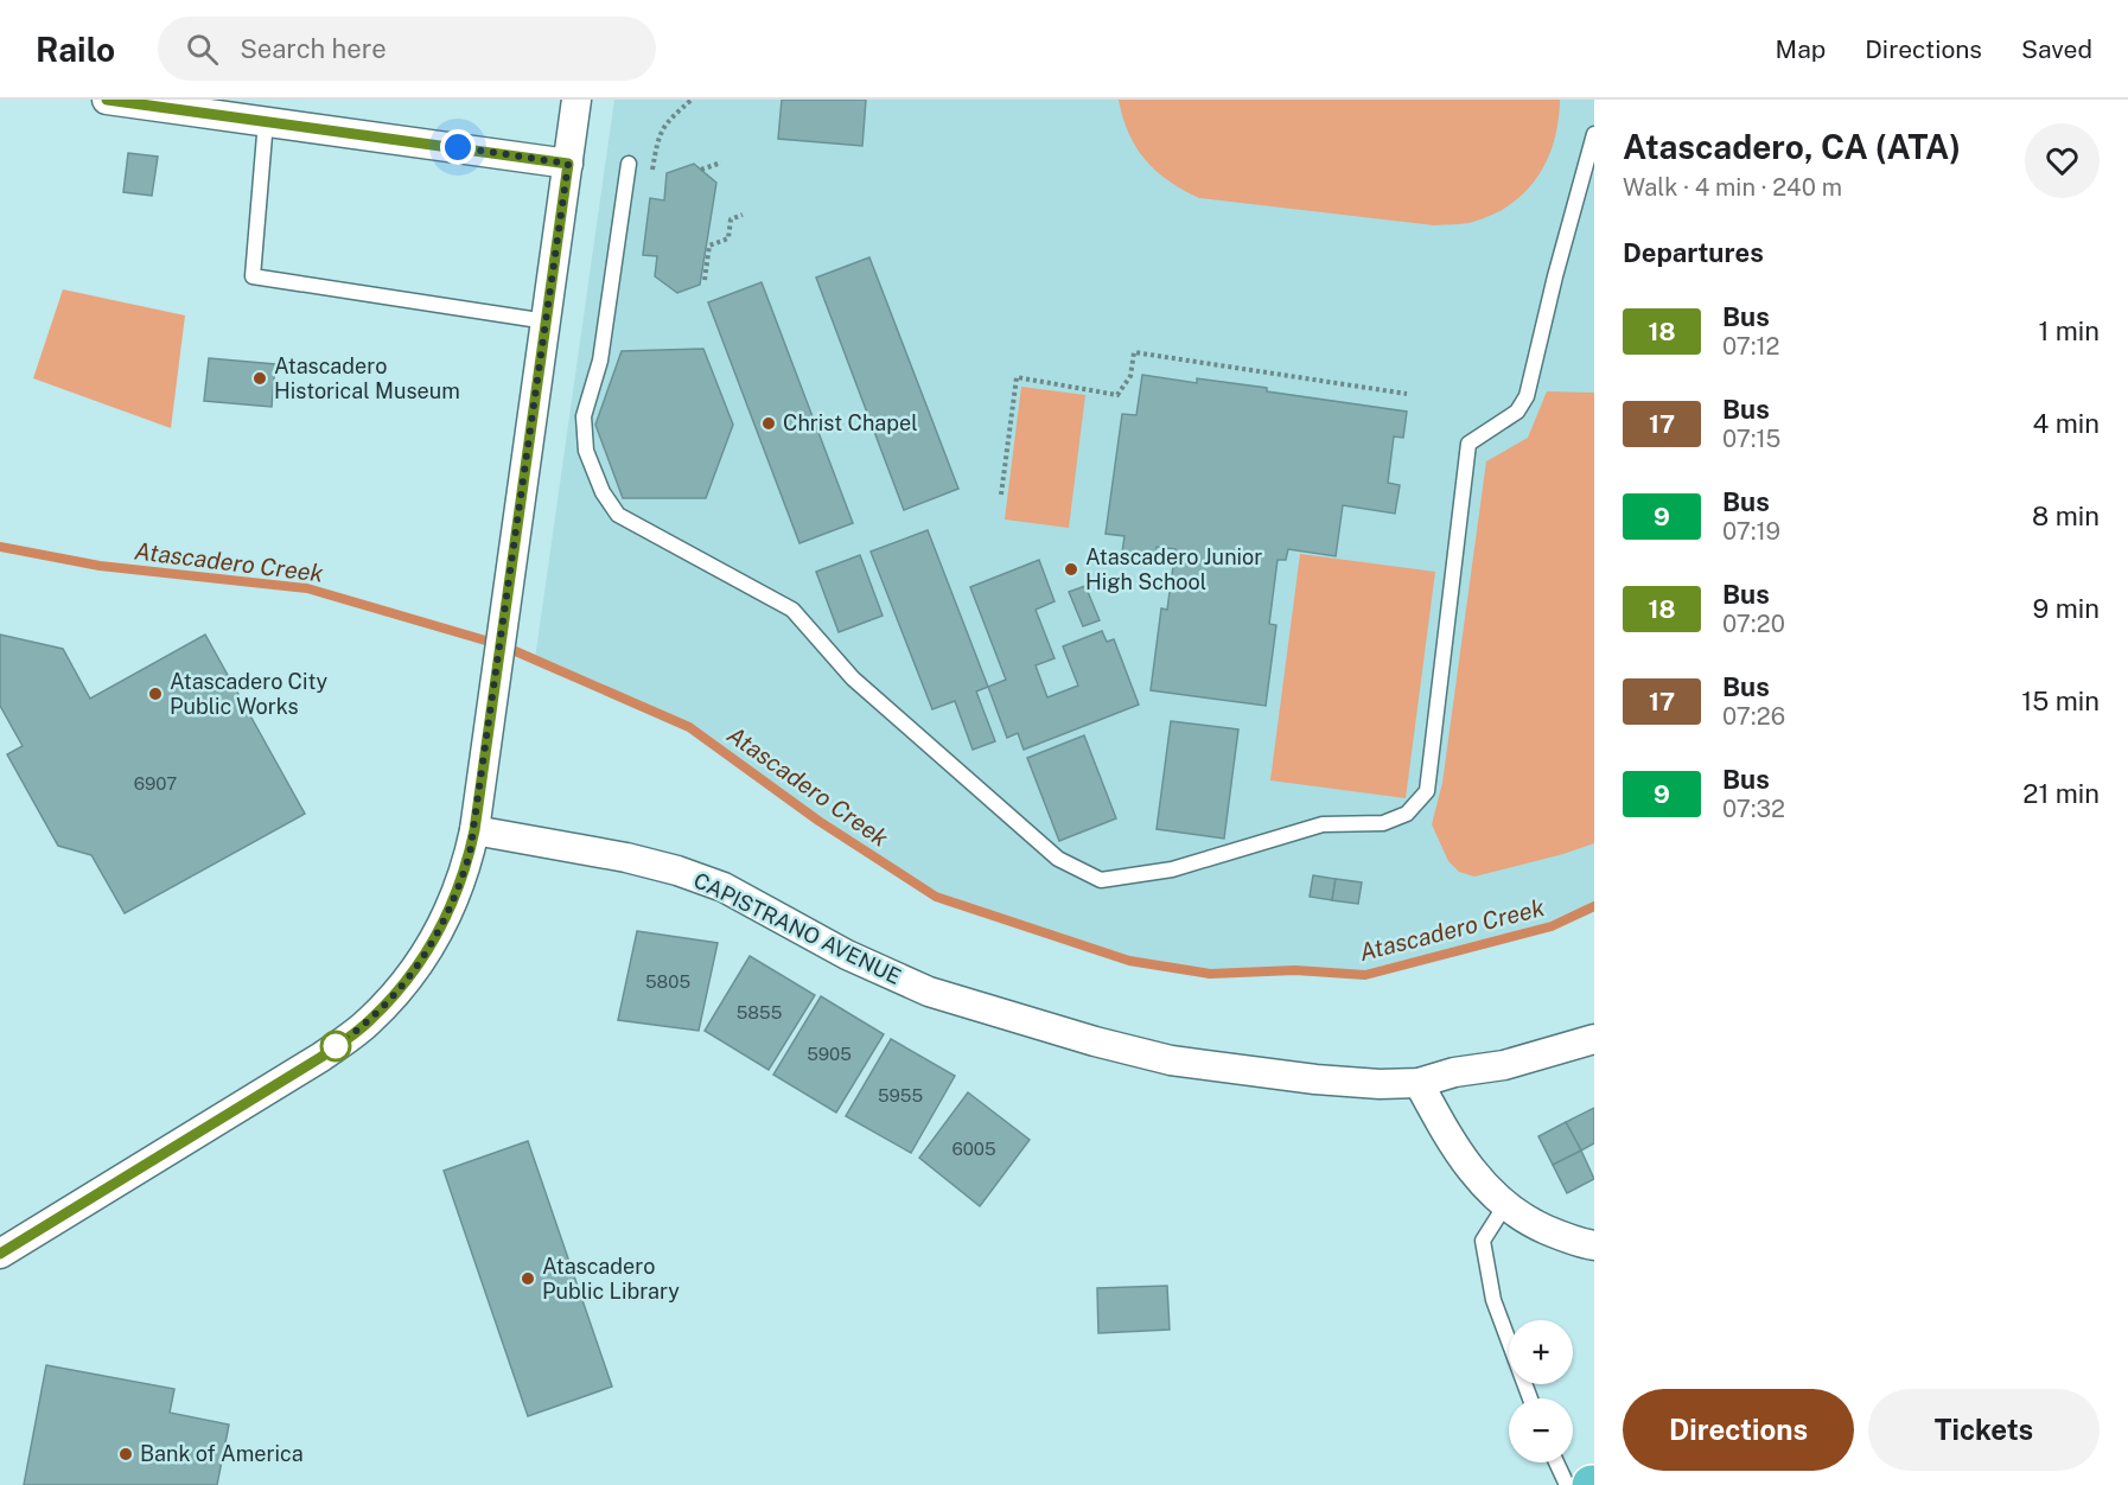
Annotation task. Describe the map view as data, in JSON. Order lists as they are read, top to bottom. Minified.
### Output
{"streets":{"street":["CAPISTRANO AVENUE"]},"water":["Atascadero Creek"],"places":["Atascadero Historical Museum","Christ Chapel","Atascadero Junior High School","Atascadero City Public Works","Atascadero Public Library","Bank of America"],"lines":["bus line 18"],"house_numbers":["6907","5805","5855","5905","5955","6005"],"page":{"header":"Railo","search":"Search here","nav":["Map","Directions","Saved"],"heading":[["Atascadero, CA (ATA)","Walk · 4 min · 240 m"],"Departures"],"list":[{"mark":"18","name":"Bus","note":"07:12","value":"1 min"},{"mark":"17","name":"Bus","note":"07:15","value":"4 min"},{"mark":"9","name":"Bus","note":"07:19","value":"8 min"},{"mark":"18","name":"Bus","note":"07:20","value":"9 min"},{"mark":"17","name":"Bus","note":"07:26","value":"15 min"},{"mark":"9","name":"Bus","note":"07:32","value":"21 min"}],"map_buttons":["+","−"],"buttons":["Directions","Tickets"]}}
